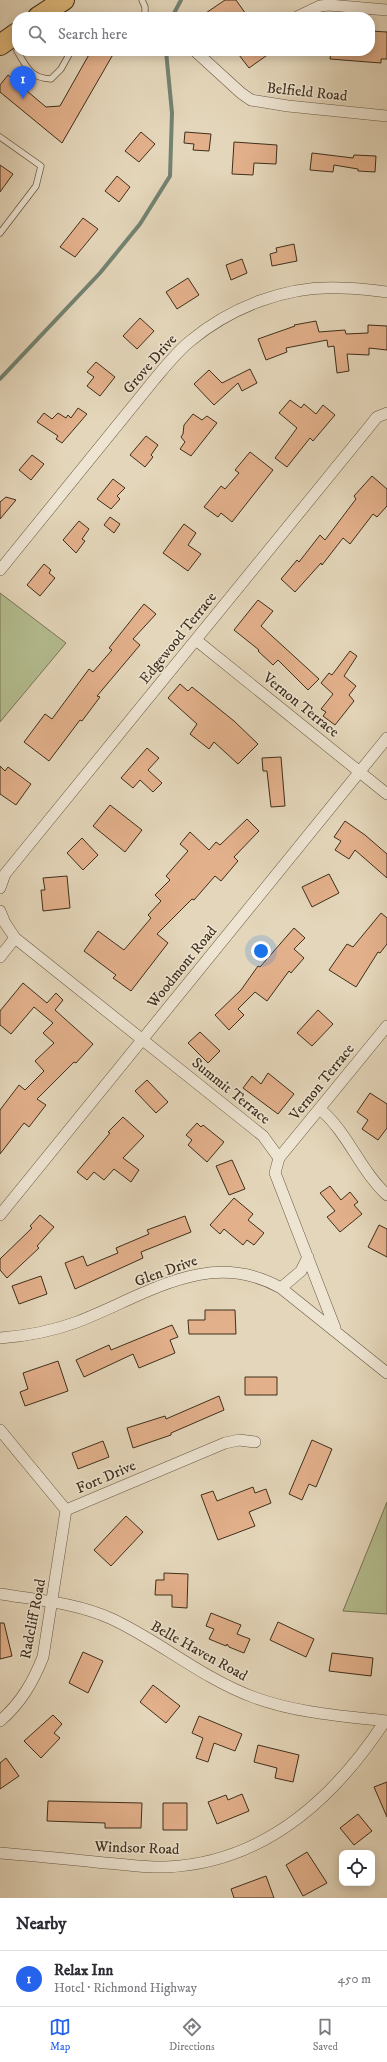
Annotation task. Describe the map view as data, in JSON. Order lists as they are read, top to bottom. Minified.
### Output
{"streets":{"street":["Belfield Road","Grove Drive","Edgewood Terrace","Vernon Terrace","Woodmont Road","Summit Terrace","Glen Drive","Fort Drive","Radcliff Road","Belle Haven Road","Windsor Road"]},"crossings":[["Edgewood Terrace","Vernon Terrace"],["Vernon Terrace","Woodmont Road"],["Vernon Terrace","Summit Terrace"],["Woodmont Road","Summit Terrace"],["Fort Drive","Radcliff Road"],["Radcliff Road","Belle Haven Road"],["Belle Haven Road","Windsor Road"]],"page":{"search":"Search here","pins":"1","heading":"Nearby","list":[{"mark":"1","name":"Relax Inn","note":"Hotel · Richmond Highway","value":"450 m"}],"nav":["Map","Directions","Saved"]}}
